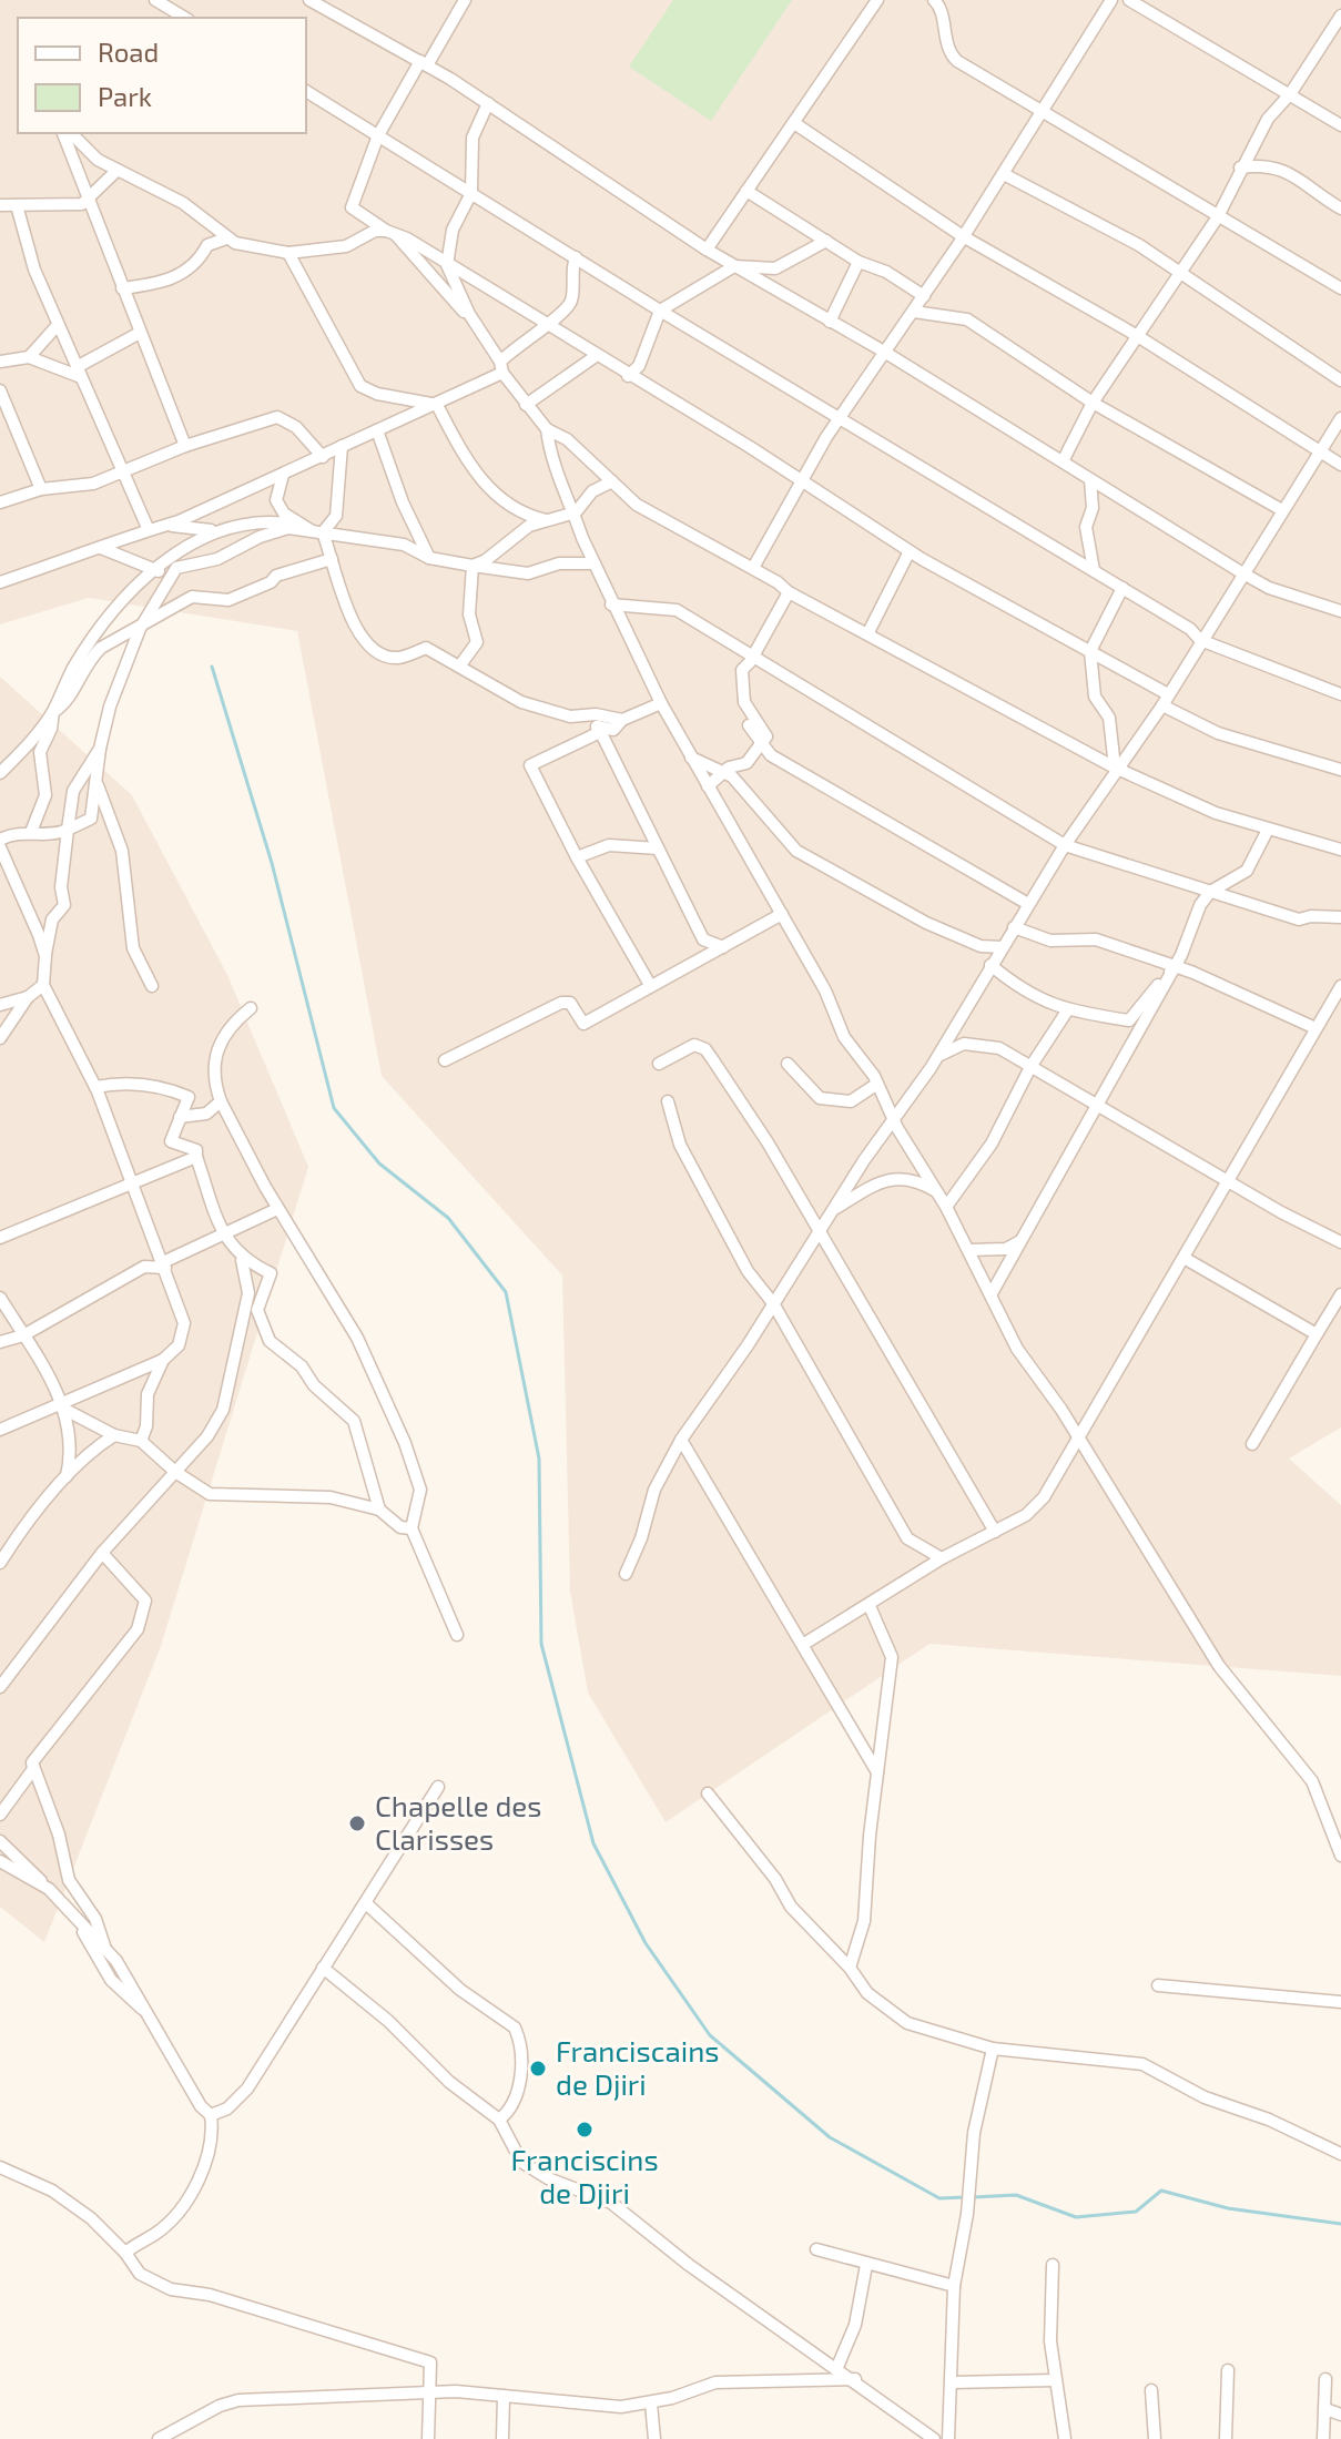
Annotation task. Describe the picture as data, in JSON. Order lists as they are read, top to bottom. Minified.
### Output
{"places":["Chapelle des Clarisses","Franciscains de Djiri","Franciscins de Djiri"],"legend":["Road","Park"]}
